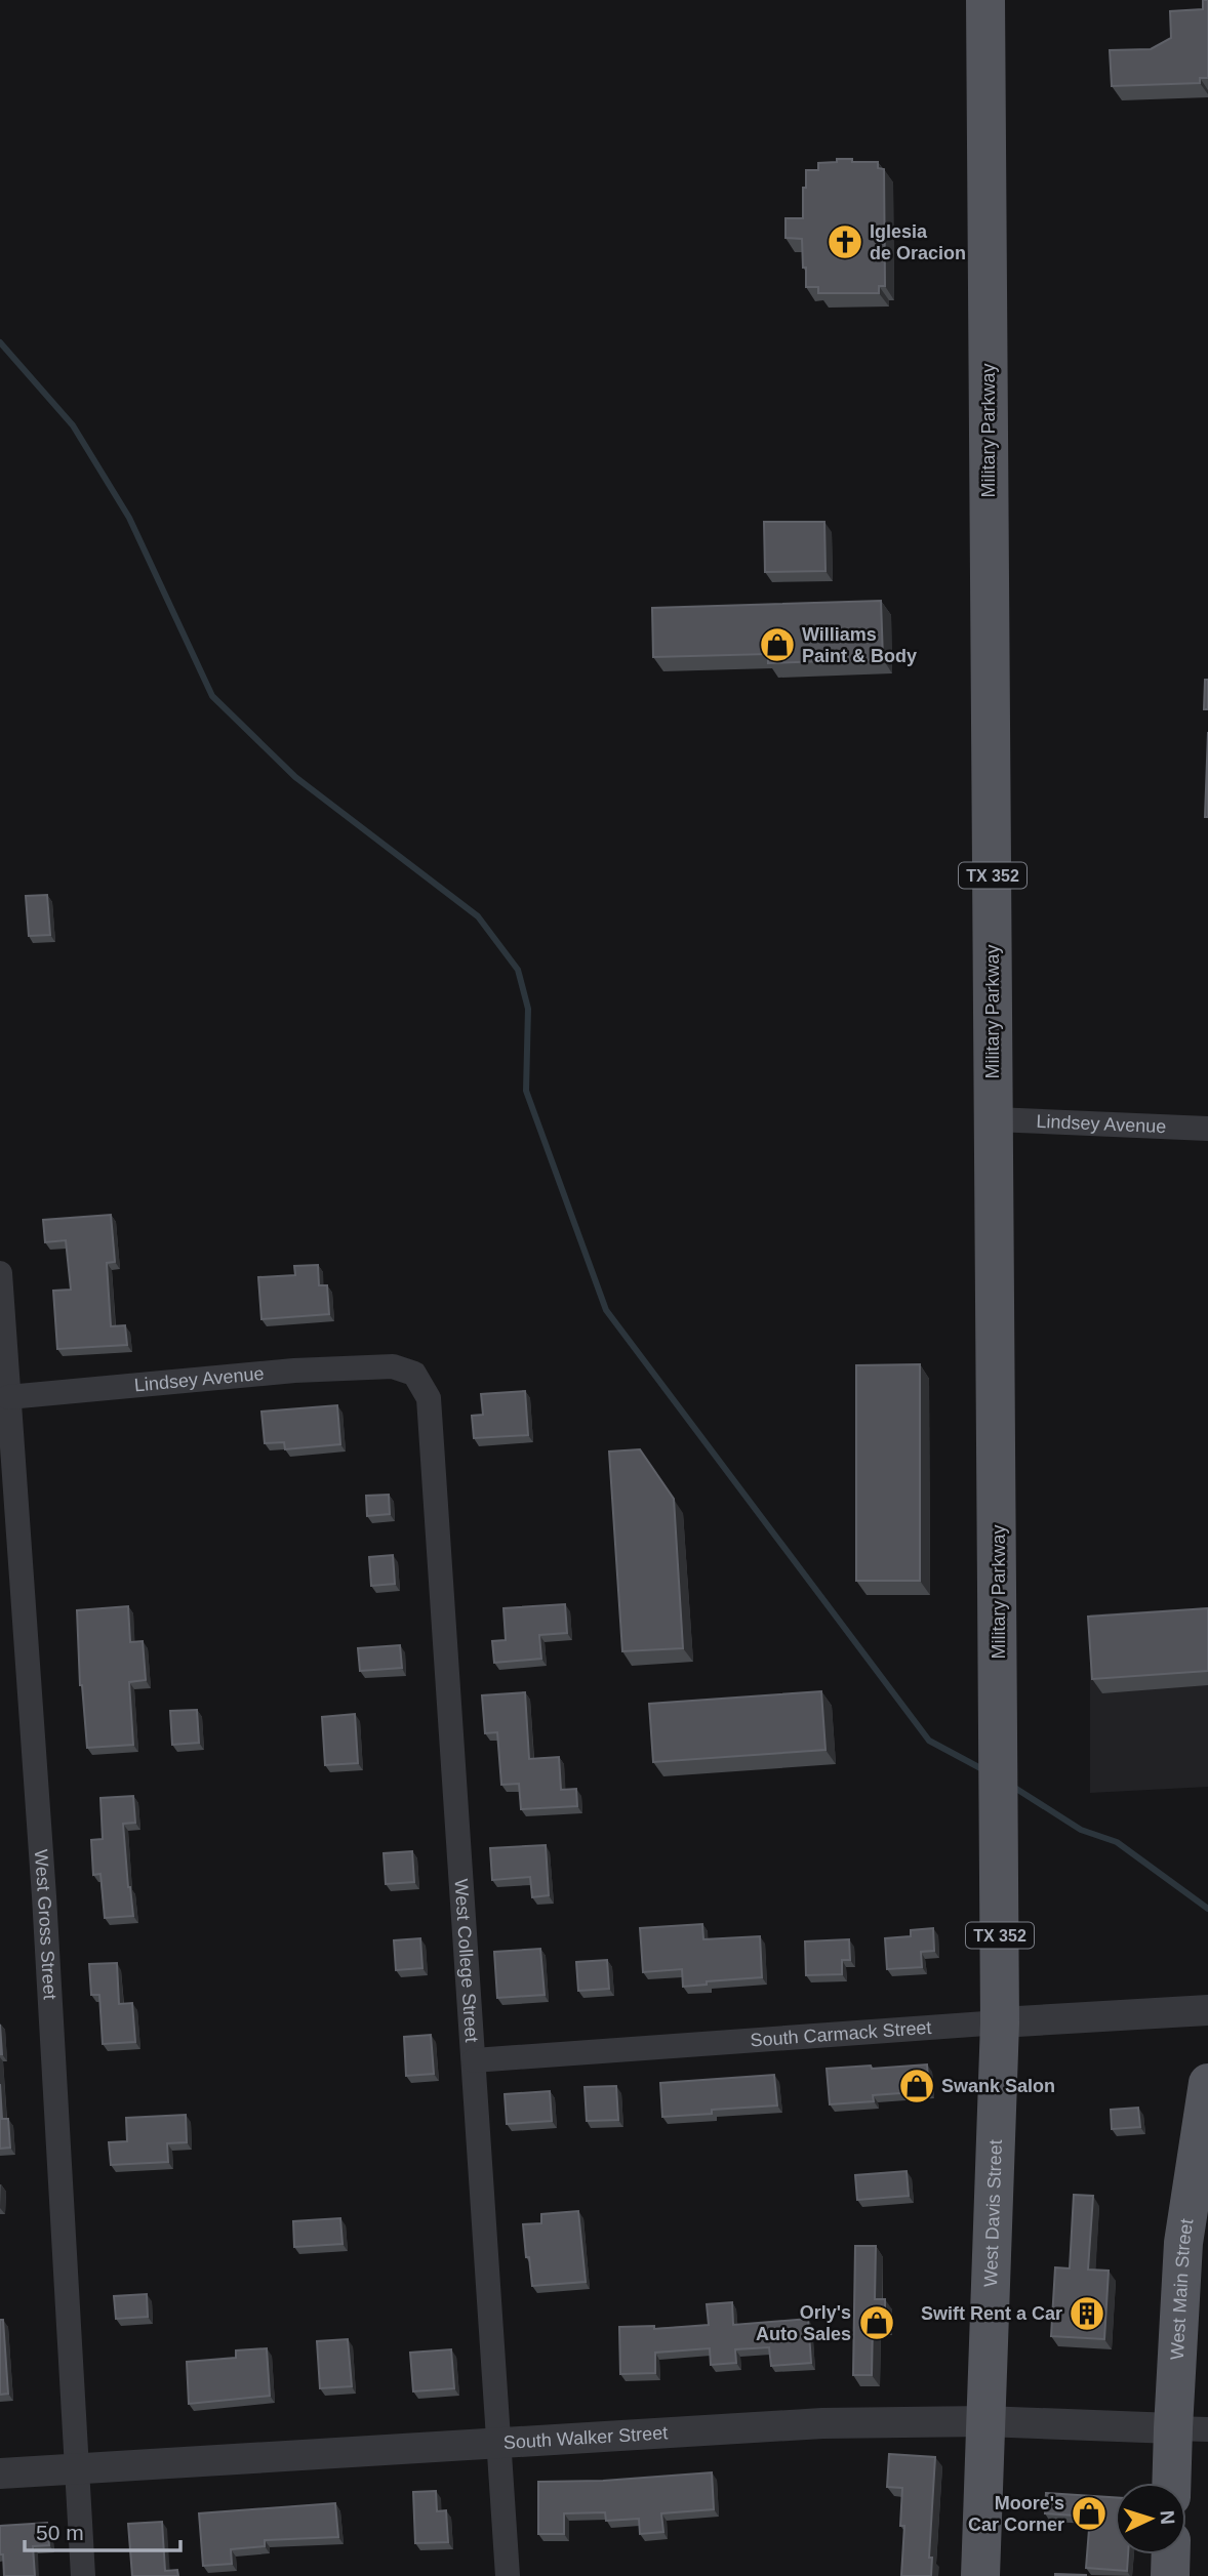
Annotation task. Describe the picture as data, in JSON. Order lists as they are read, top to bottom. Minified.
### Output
{"streets":{"main road":["Military Parkway","TX 352","West Davis Street","West Main Street"],"street":["Lindsey Avenue","West Gross Street","West College Street","South Carmack Street","South Walker Street"]},"crossings":[["Military Parkway","Lindsey Avenue"],["Military Parkway","South Carmack Street"],["Military Parkway","West Davis Street"],["Lindsey Avenue","West Gross Street"],["Lindsey Avenue","West College Street"],["West Gross Street","South Walker Street"],["West College Street","South Carmack Street"],["West College Street","South Walker Street"],["South Carmack Street","West Davis Street"],["West Davis Street","South Walker Street"],["West Main Street","South Walker Street"]],"places":{"church":["Iglesia de Oracion"],"shop":["Williams Paint & Body","Swank Salon","Orly's Auto Sales","Moore's Car Corner"],"building":["Swift Rent a Car"]},"scale_bar":"50 m","north":"right"}
